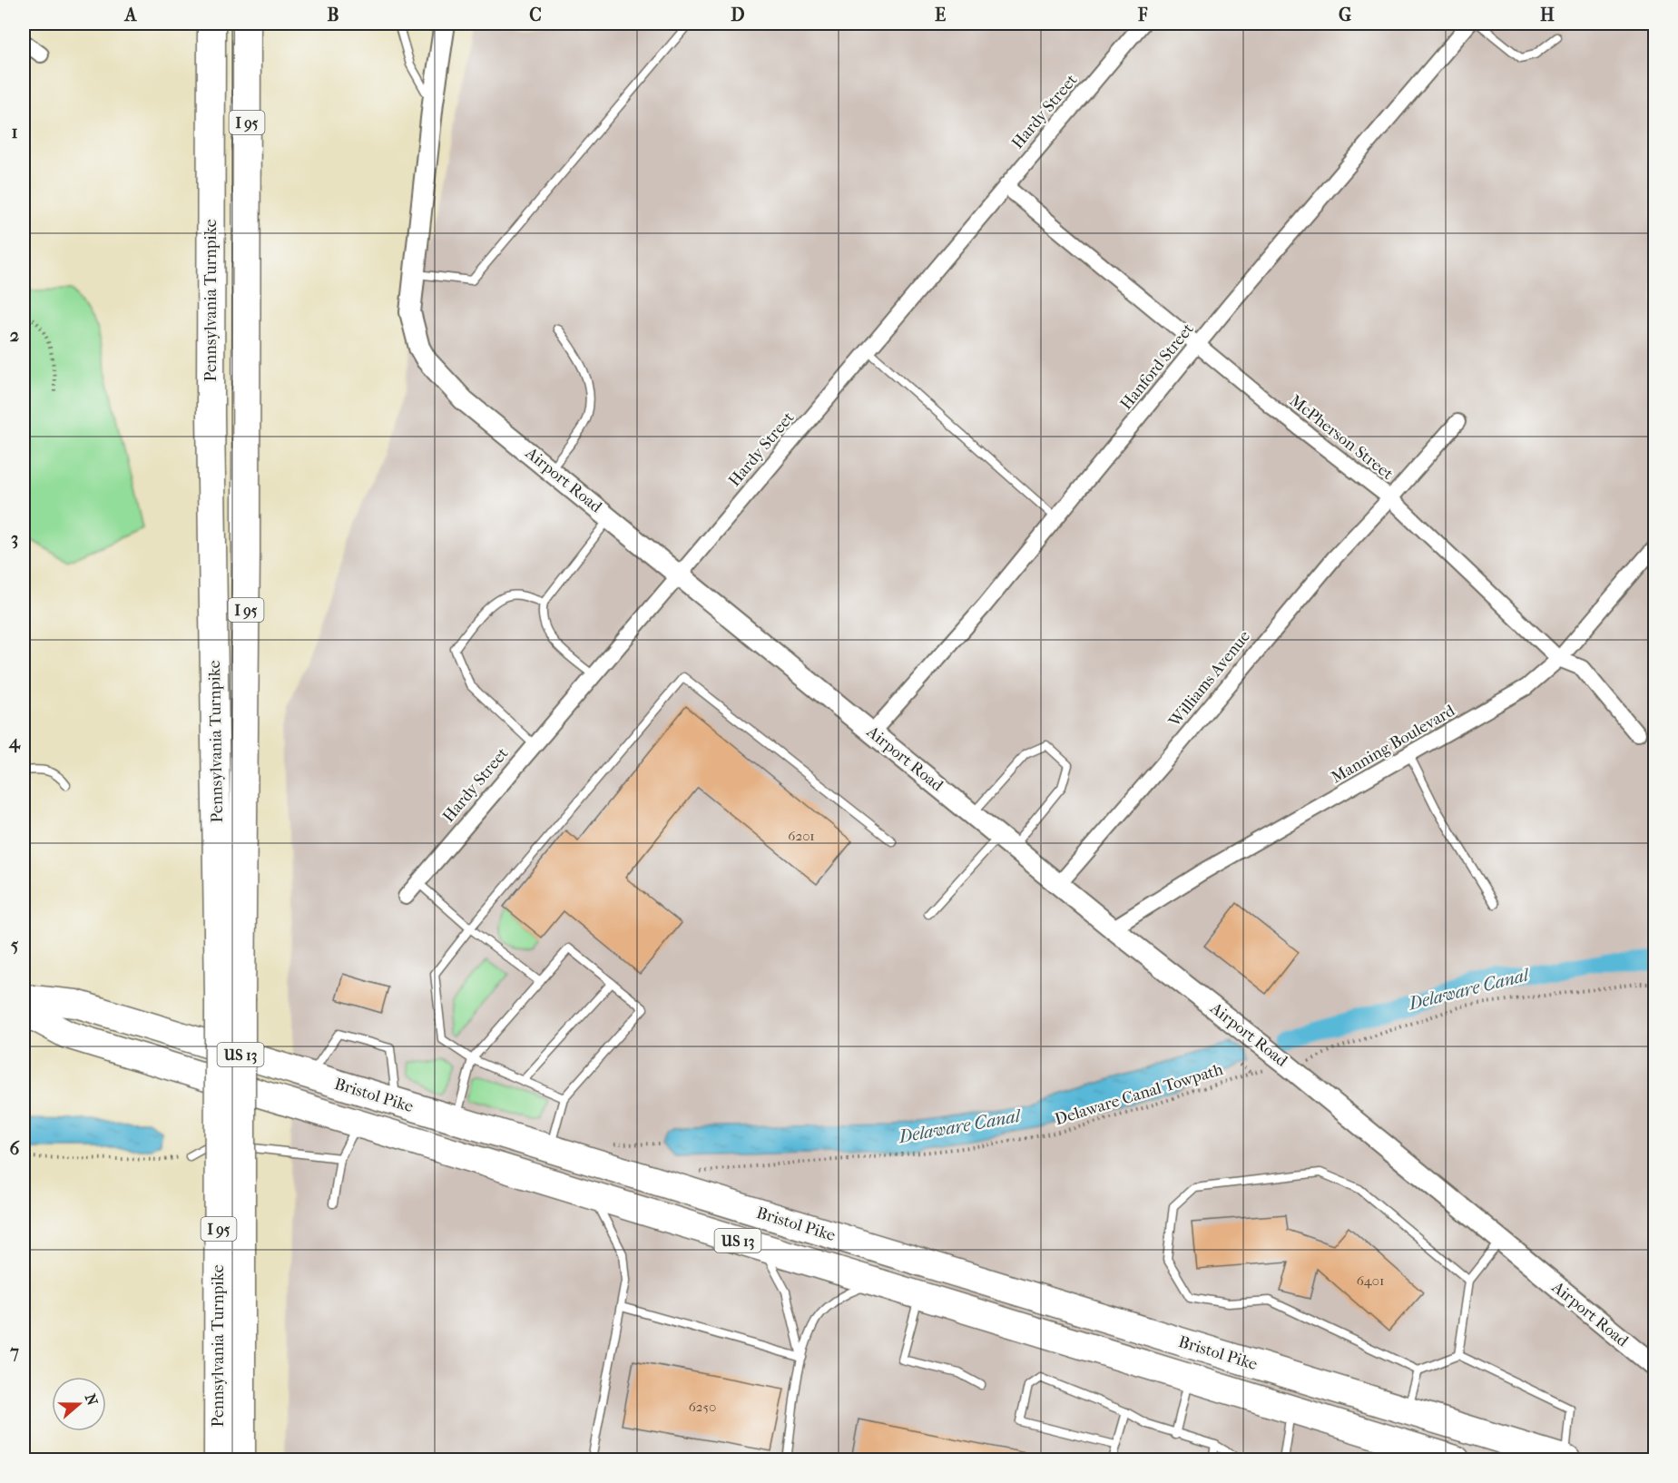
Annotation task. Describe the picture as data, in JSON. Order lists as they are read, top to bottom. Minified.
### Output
{"streets":{"highway":["I 95","Pennsylvania Turnpike","US 13","Bristol Pike"],"street":["Hardy Street","Hanford Street","McPherson Street","Airport Road","Williams Avenue","Manning Boulevard"],"path":["Delaware Canal Towpath"]},"crossings":[["Hardy Street","McPherson Street"],["Hardy Street","Airport Road"],["Hanford Street","McPherson Street"],["Hanford Street","Airport Road"],["McPherson Street","Williams Avenue"],["McPherson Street","Manning Boulevard"],["Airport Road","Williams Avenue"],["Airport Road","Manning Boulevard"]],"water":["Delaware Canal"],"house_numbers":["6201","6401","6250"],"north":"right","grid":{"columns":["A","B","C","D","E","F","G","H"],"rows":["1","2","3","4","5","6","7"]}}
